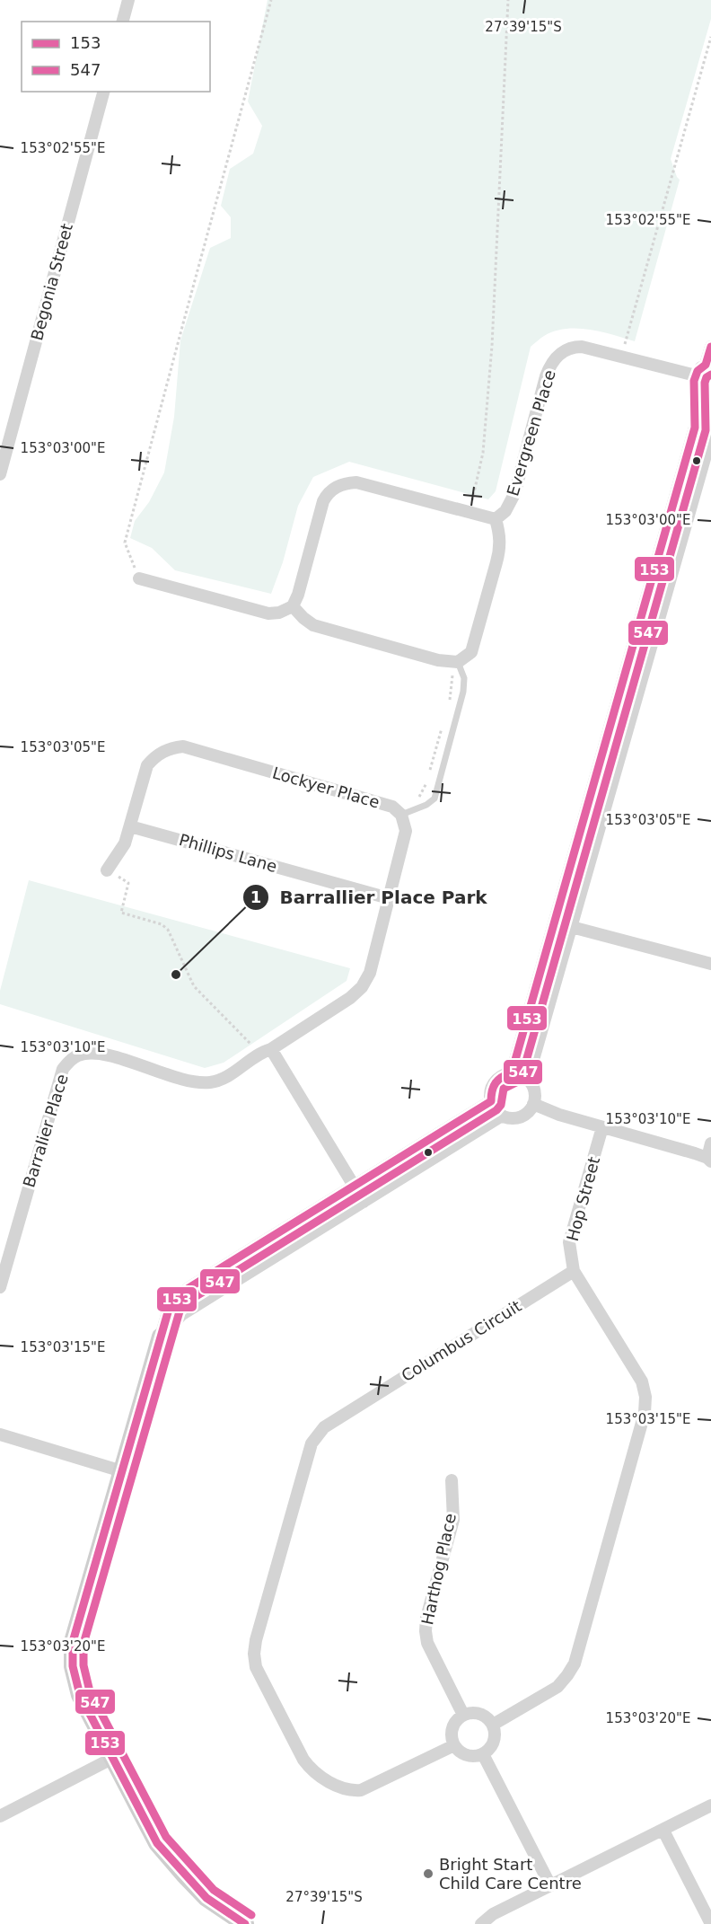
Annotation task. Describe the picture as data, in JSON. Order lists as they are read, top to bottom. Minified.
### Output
{"streets":{"street":["Begonia Street","Evergreen Place","Lockyer Place","Phillips Lane","Barralier Place","Hop Street","Columbus Circuit","Harthog Place"]},"crossings":[["Lockyer Place","Phillips Lane"],["Hop Street","Columbus Circuit"],["Columbus Circuit","Harthog Place"]],"places":["Barrallier Place Park","Bright Start Child Care Centre"],"lines":["transit line 153","transit line 547"],"legend":["153","547"],"coordinates":["27°39'15\"S","153°02'55\"E","153°03'00\"E","153°03'05\"E","153°03'10\"E","153°03'15\"E","153°03'20\"E"]}
